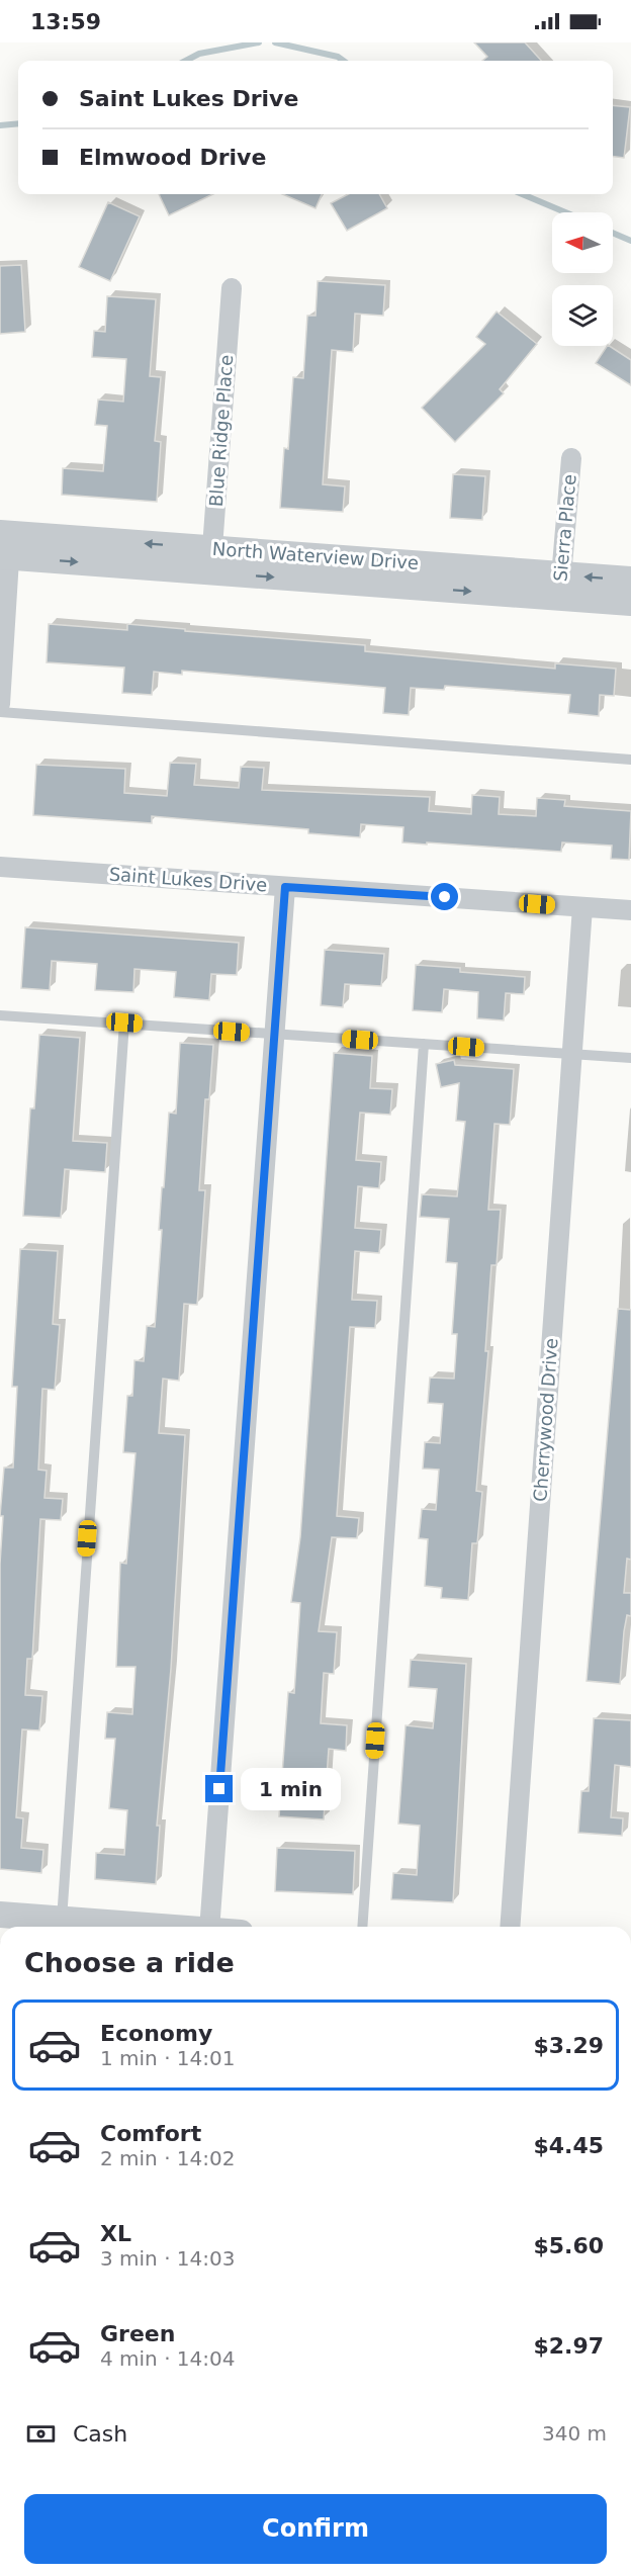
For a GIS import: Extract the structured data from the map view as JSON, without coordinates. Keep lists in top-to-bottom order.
{
  "streets": {
    "street": [
      "Blue Ridge Place",
      "Sierra Place",
      "North Waterview Drive",
      "Saint Lukes Drive",
      "Cherrywood Drive"
    ]
  },
  "crossings": [
    ["Blue Ridge Place", "North Waterview Drive"],
    ["Sierra Place", "North Waterview Drive"],
    ["Saint Lukes Drive", "Cherrywood Drive"]
  ],
  "north": "left",
  "page": {
    "status": "13:59",
    "banner": ["Saint Lukes Drive", "Elmwood Drive"],
    "bubble": "1 min",
    "heading": "Choose a ride",
    "list": [
      {
        "name": "Economy",
        "note": "1 min · 14:01",
        "value": "$3.29"
      },
      {
        "name": "Comfort",
        "note": "2 min · 14:02",
        "value": "$4.45"
      },
      {
        "name": "XL",
        "note": "3 min · 14:03",
        "value": "$5.60"
      },
      {
        "name": "Green",
        "note": "4 min · 14:04",
        "value": "$2.97"
      }
    ],
    "pay": ["Cash", "340 m"],
    "buttons": "Confirm"
  }
}
